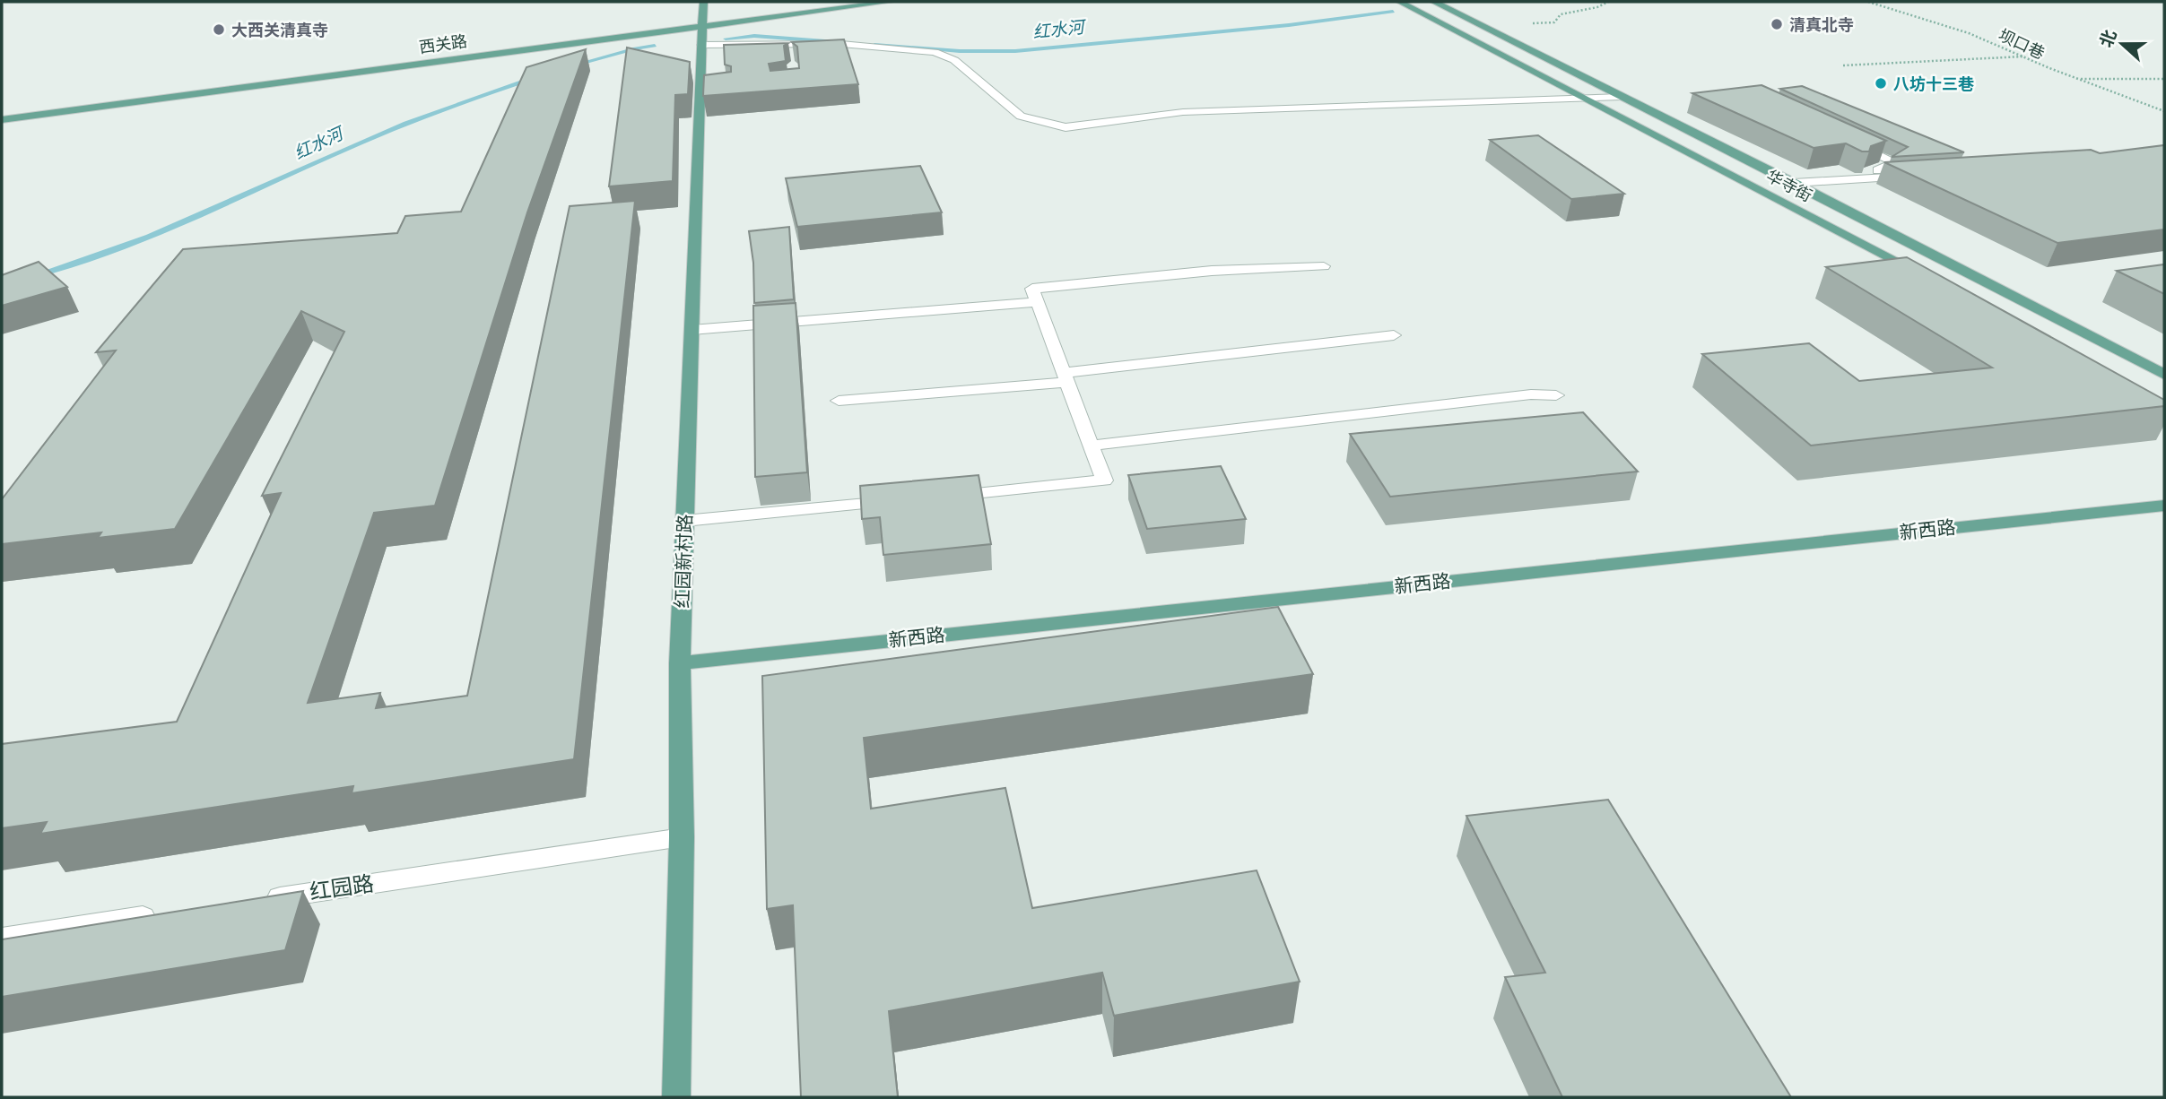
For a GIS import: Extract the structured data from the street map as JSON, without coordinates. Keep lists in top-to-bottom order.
{
  "streets": {
    "main road": [
      "西关路",
      "华寺街",
      "新西路",
      "红园新村路"
    ],
    "street": ["红园路"],
    "path": ["坝口巷"]
  },
  "crossings": [
    ["西关路", "红园新村路"],
    ["新西路", "红园新村路"],
    ["红园新村路", "红园路"]
  ],
  "water": ["红水河"],
  "places": ["清真北寺", "大西关清真寺", "八坊十三巷"],
  "north": "left"
}
